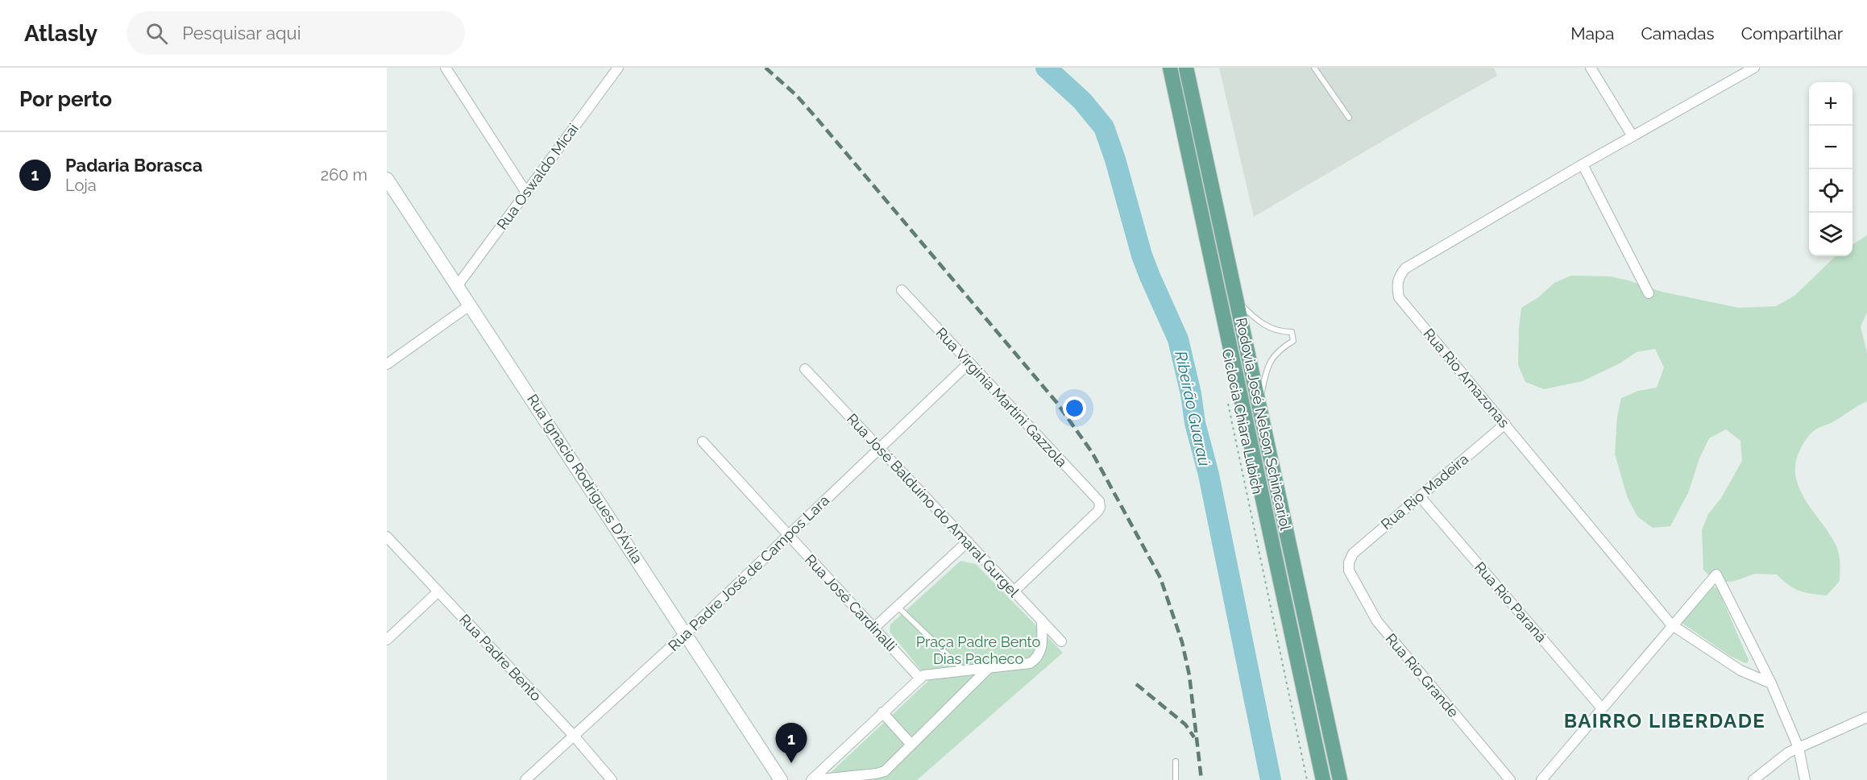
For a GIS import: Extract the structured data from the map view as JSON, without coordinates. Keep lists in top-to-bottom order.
{
  "streets": {
    "main road": ["Rodovia José Nelson Schincariol"],
    "street": [
      "Rua Oswaldo Micai",
      "Rua Rio Amazonas",
      "Rua Virginia Martini Gazzola",
      "Rua Ignacio Rodrigues D'Ávila",
      "Rua Rio Madeira",
      "Rua José Balduíno do Amaral Gurgel",
      "Rua Padre José de Campos Lara",
      "Rua Rio Paraná",
      "Rua José Cardinalli",
      "Rua Padre Bento",
      "Rua Rio Grande"
    ],
    "path": ["Ciclocia Chiara Lubich"]
  },
  "crossings": [
    ["Rua Oswaldo Micai", "Rua Ignacio Rodrigues D'Ávila"],
    ["Rua Rio Amazonas", "Rua Rio Madeira"],
    ["Rua Virginia Martini Gazzola", "Rua José Balduíno do Amaral Gurgel"],
    ["Rua Virginia Martini Gazzola", "Rua Padre José de Campos Lara"],
    ["Rua Ignacio Rodrigues D'Ávila", "Rua Padre José de Campos Lara"],
    ["Rua Rio Madeira", "Rua Rio Paraná"],
    ["Rua Rio Madeira", "Rua Rio Grande"],
    ["Rua José Balduíno do Amaral Gurgel", "Rua Padre José de Campos Lara"],
    ["Rua Padre José de Campos Lara", "Rua José Cardinalli"],
    ["Rua Padre José de Campos Lara", "Rua Padre Bento"]
  ],
  "districts": ["BAIRRO LIBERDADE"],
  "water": ["Ribeirão Guaraú"],
  "parks": ["Praça Padre Bento Dias Pacheco"],
  "page": {
    "header": "Atlasly",
    "search": "Pesquisar aqui",
    "nav": ["Mapa", "Camadas", "Compartilhar"],
    "heading": "Por perto",
    "map_buttons": ["+", "−"],
    "list": [
      {
        "mark": "1",
        "name": "Padaria Borasca",
        "note": "Loja",
        "value": "260 m"
      }
    ],
    "pins": "1"
  }
}
